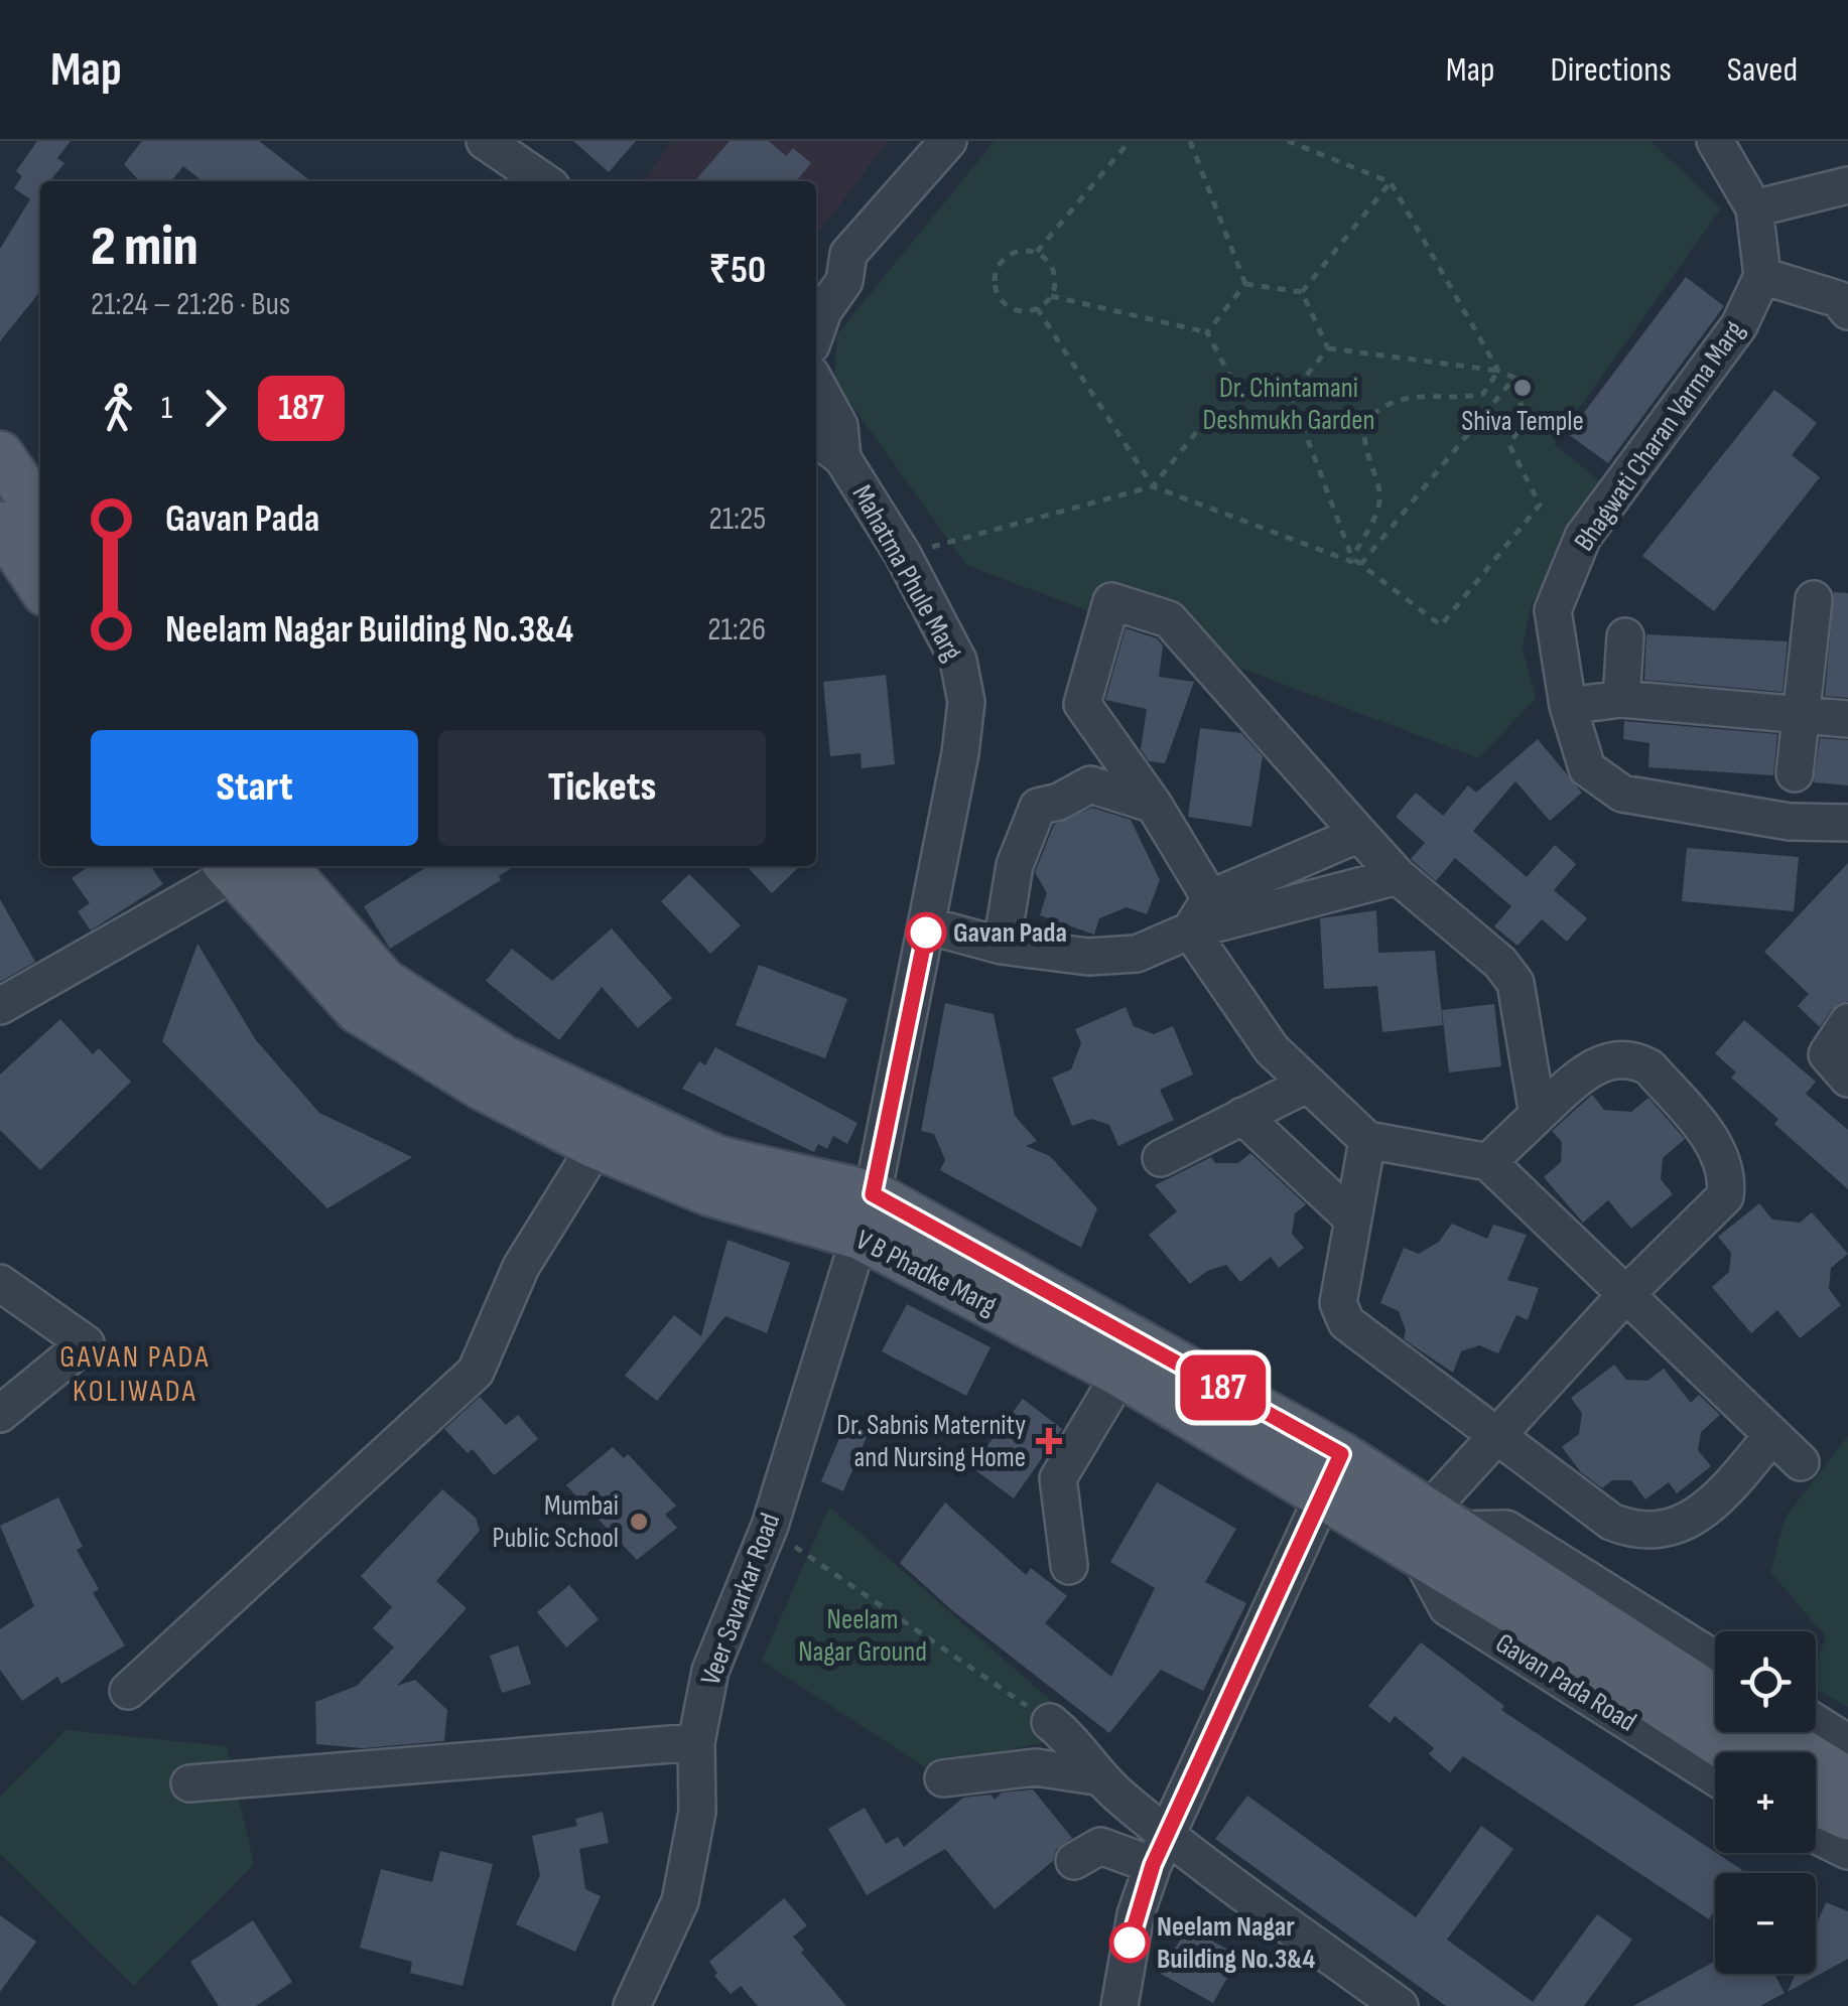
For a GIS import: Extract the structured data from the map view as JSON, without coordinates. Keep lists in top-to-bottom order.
{
  "streets": {
    "main road": ["V B Phadke Marg"],
    "street": [
      "Bhagwati Charan Varma Marg",
      "Mahatma Phule Marg",
      "Veer Savarkar Road",
      "Gavan Pada Road"
    ]
  },
  "crossings": [
    ["Mahatma Phule Marg", "V B Phadke Marg"],
    ["Mahatma Phule Marg", "Veer Savarkar Road"],
    ["V B Phadke Marg", "Veer Savarkar Road"],
    ["V B Phadke Marg", "Gavan Pada Road"]
  ],
  "districts": ["GAVAN PADA KOLIWADA"],
  "parks": ["Dr. Chintamani Deshmukh Garden", "Neelam Nagar Ground"],
  "places": {
    "other": [
      "Shiva Temple",
      "Gavan Pada",
      "Mumbai Public School",
      "Neelam Nagar Building No.3&4"
    ],
    "health": ["Dr. Sabnis Maternity and Nursing Home"]
  },
  "lines": ["bus line 187"],
  "page": {
    "header": "Map",
    "nav": ["Map", "Directions", "Saved"],
    "on_map": "187",
    "heading": ["2 min", "21:24 – 21:26 · Bus", "₹50"],
    "legs": ["1", "187"],
    "list": [
      {
        "name": "Gavan Pada",
        "value": "21:25"
      },
      {
        "name": "Neelam Nagar Building No.3&4",
        "value": "21:26"
      }
    ],
    "buttons": ["Start", "Tickets"],
    "map_buttons": ["+", "−"]
  }
}
